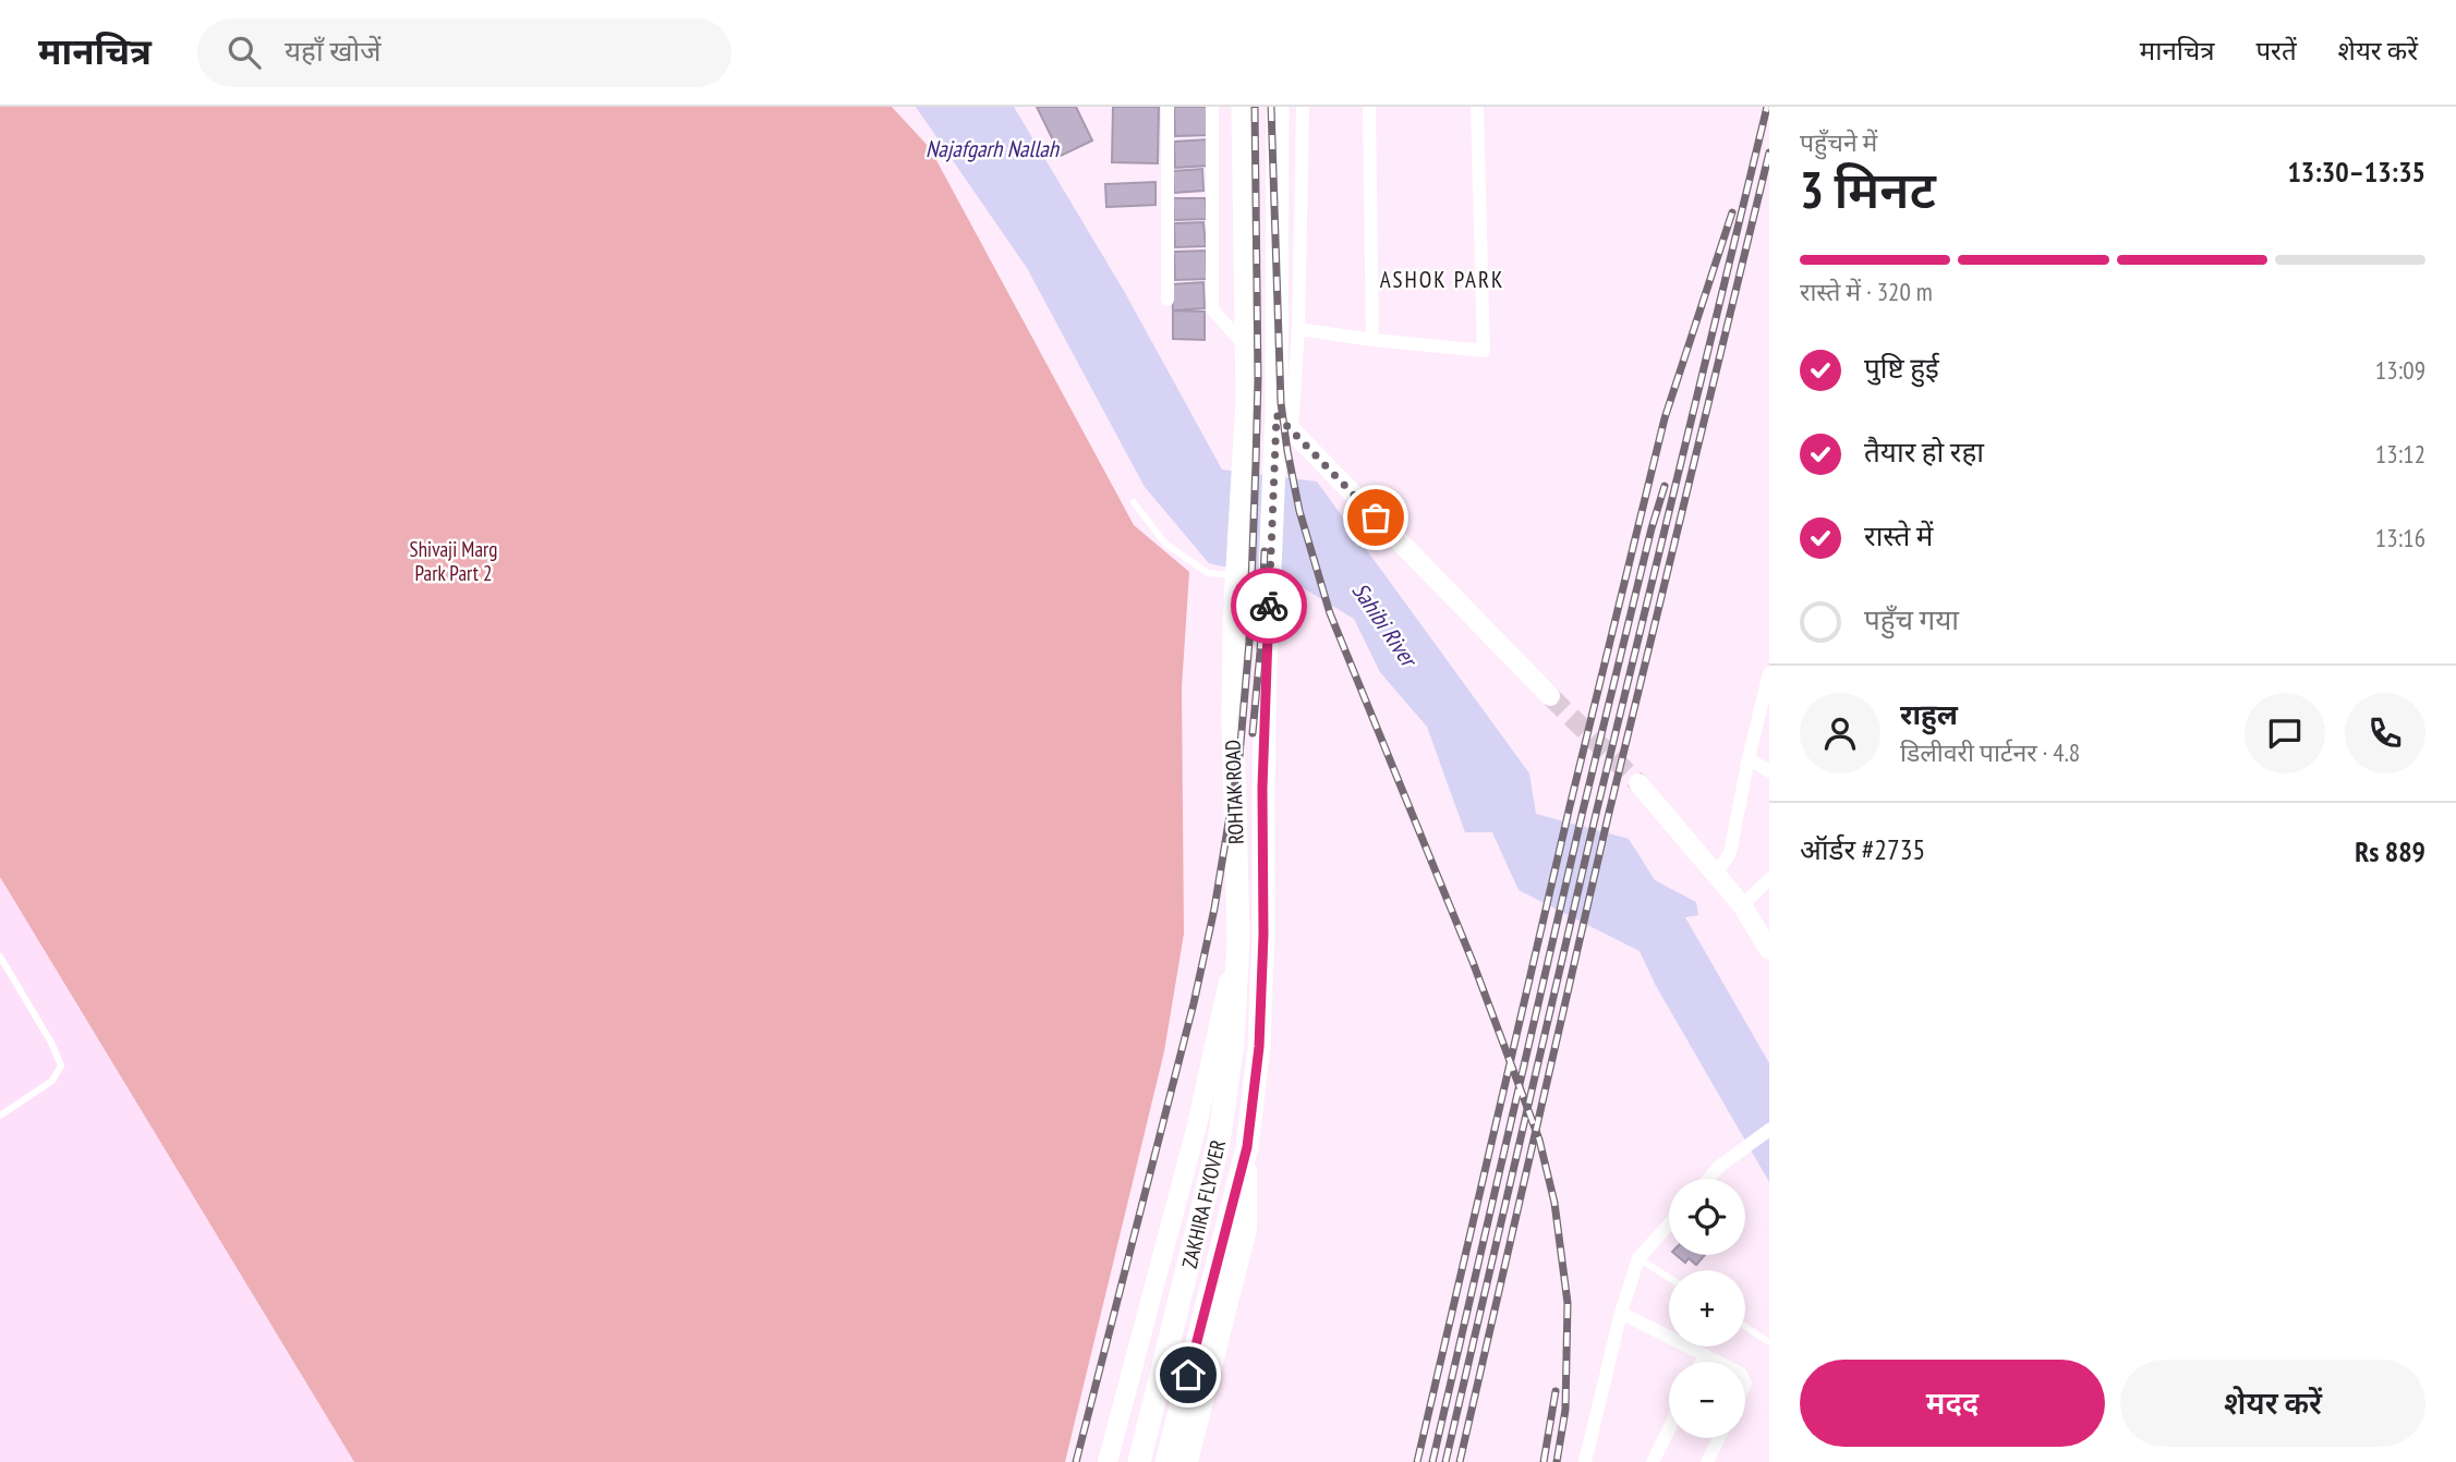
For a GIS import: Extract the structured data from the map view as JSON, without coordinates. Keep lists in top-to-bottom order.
{
  "streets": {
    "main road": ["ROHTAK ROAD", "ZAKHIRA FLYOVER"]
  },
  "crossings": [
    ["ROHTAK ROAD", "ZAKHIRA FLYOVER"]
  ],
  "districts": ["ASHOK PARK"],
  "water": ["Najafgarh Nallah", "Sahibi River"],
  "parks": ["Shivaji Marg Park Part 2"],
  "page": {
    "header": "मानचित्र",
    "search": "यहाँ खोजें",
    "nav": ["मानचित्र", "परतें", "शेयर करें"],
    "heading": ["3 मिनट", "पहुँचने में", "13:30–13:35"],
    "panel": [
      "राहुल",
      "डिलीवरी पार्टनर · 4.8",
      "ऑर्डर #2735",
      "Rs 889"
    ],
    "bar": "रास्ते में · 320 m",
    "list": [
      ["पुष्टि हुई", "13:09"],
      ["तैयार हो रहा", "13:12"],
      ["रास्ते में", "13:16"],
      "पहुँच गया"
    ],
    "map_buttons": ["+", "−"],
    "buttons": ["मदद", "शेयर करें"]
  }
}
